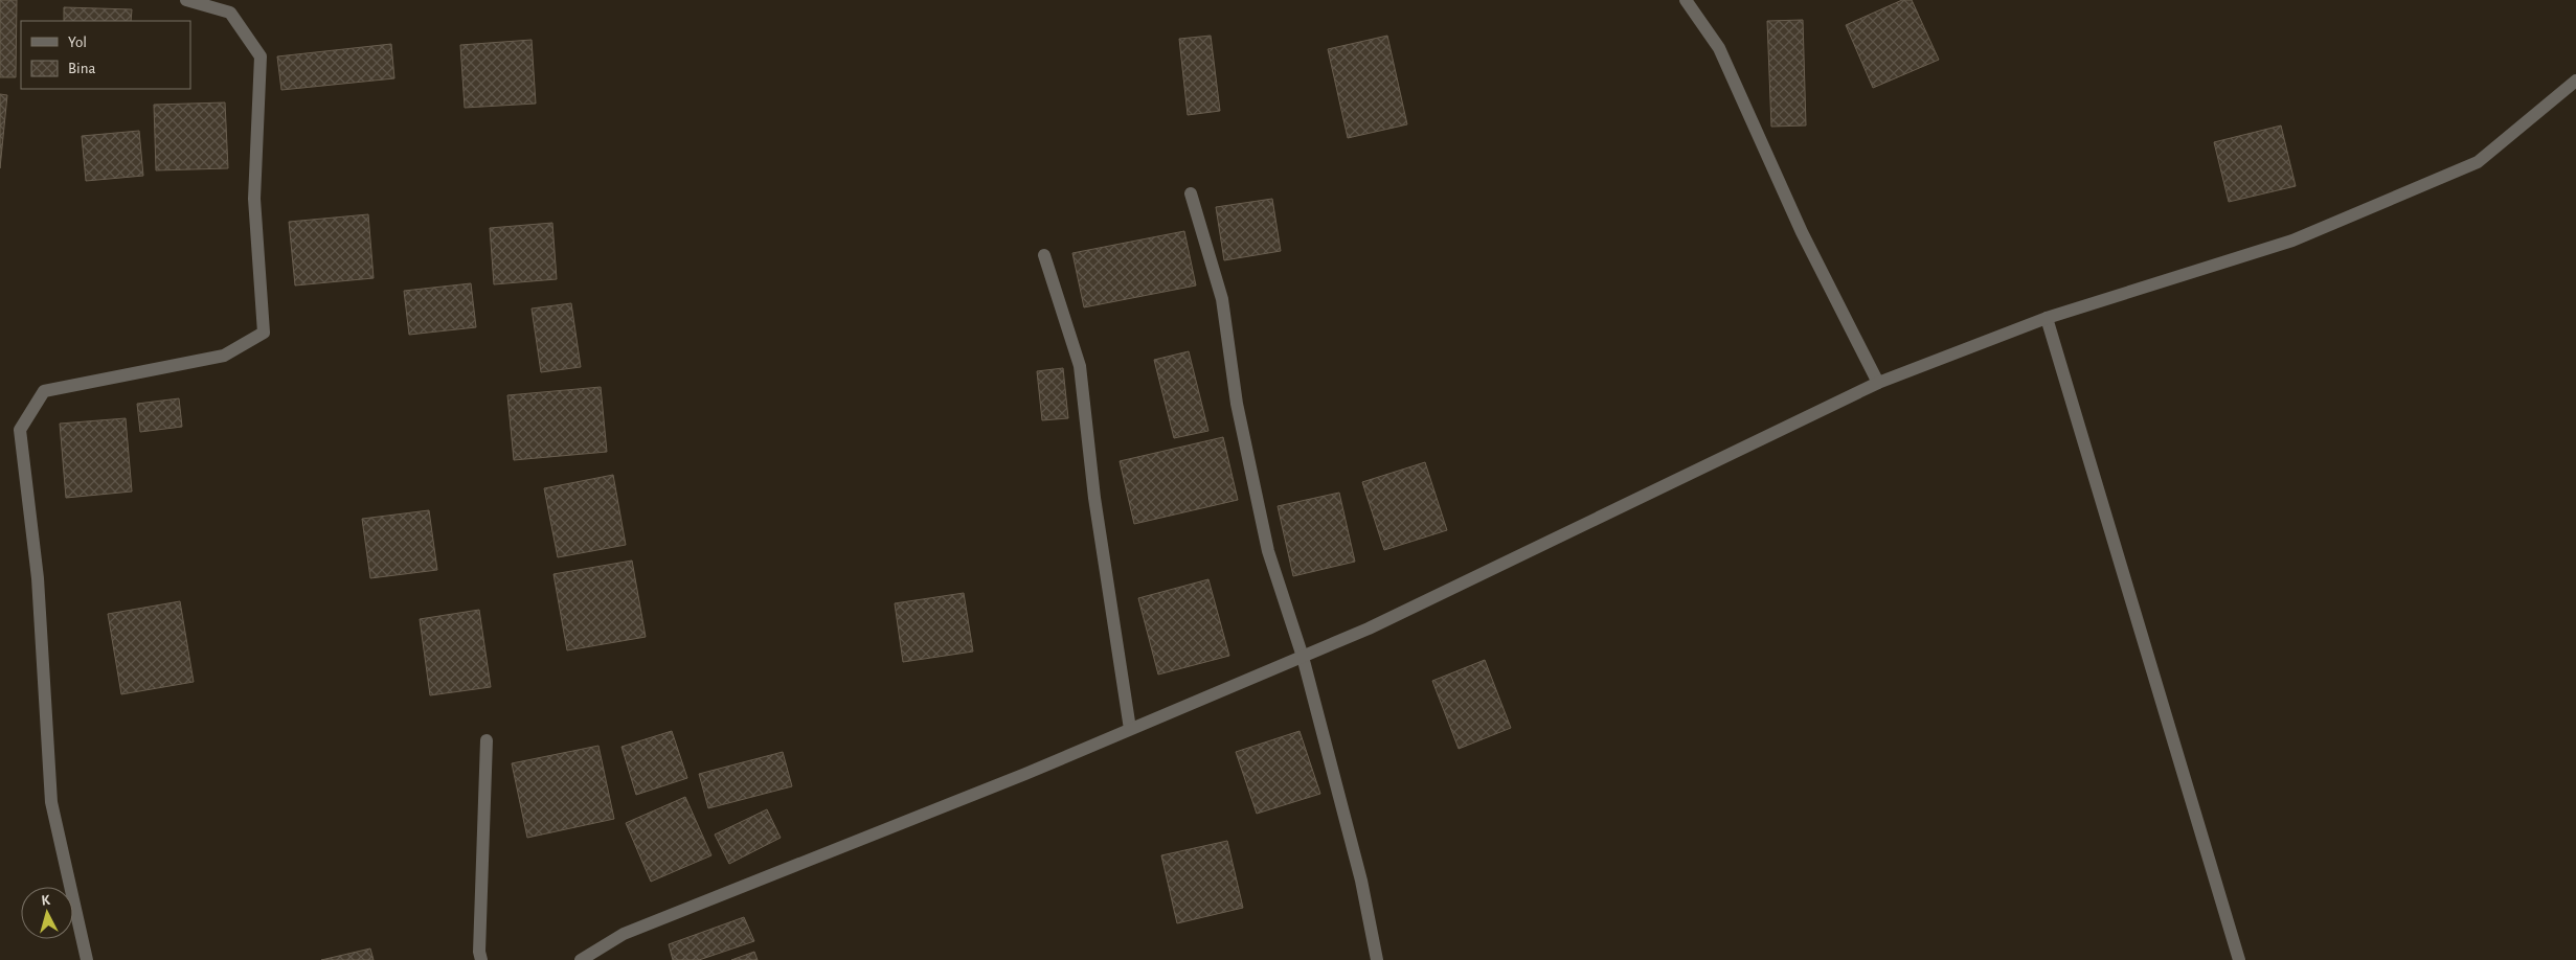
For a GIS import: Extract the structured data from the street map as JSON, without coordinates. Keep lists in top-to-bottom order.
{
  "legend": ["Yol", "Bina"],
  "north": "top"
}
